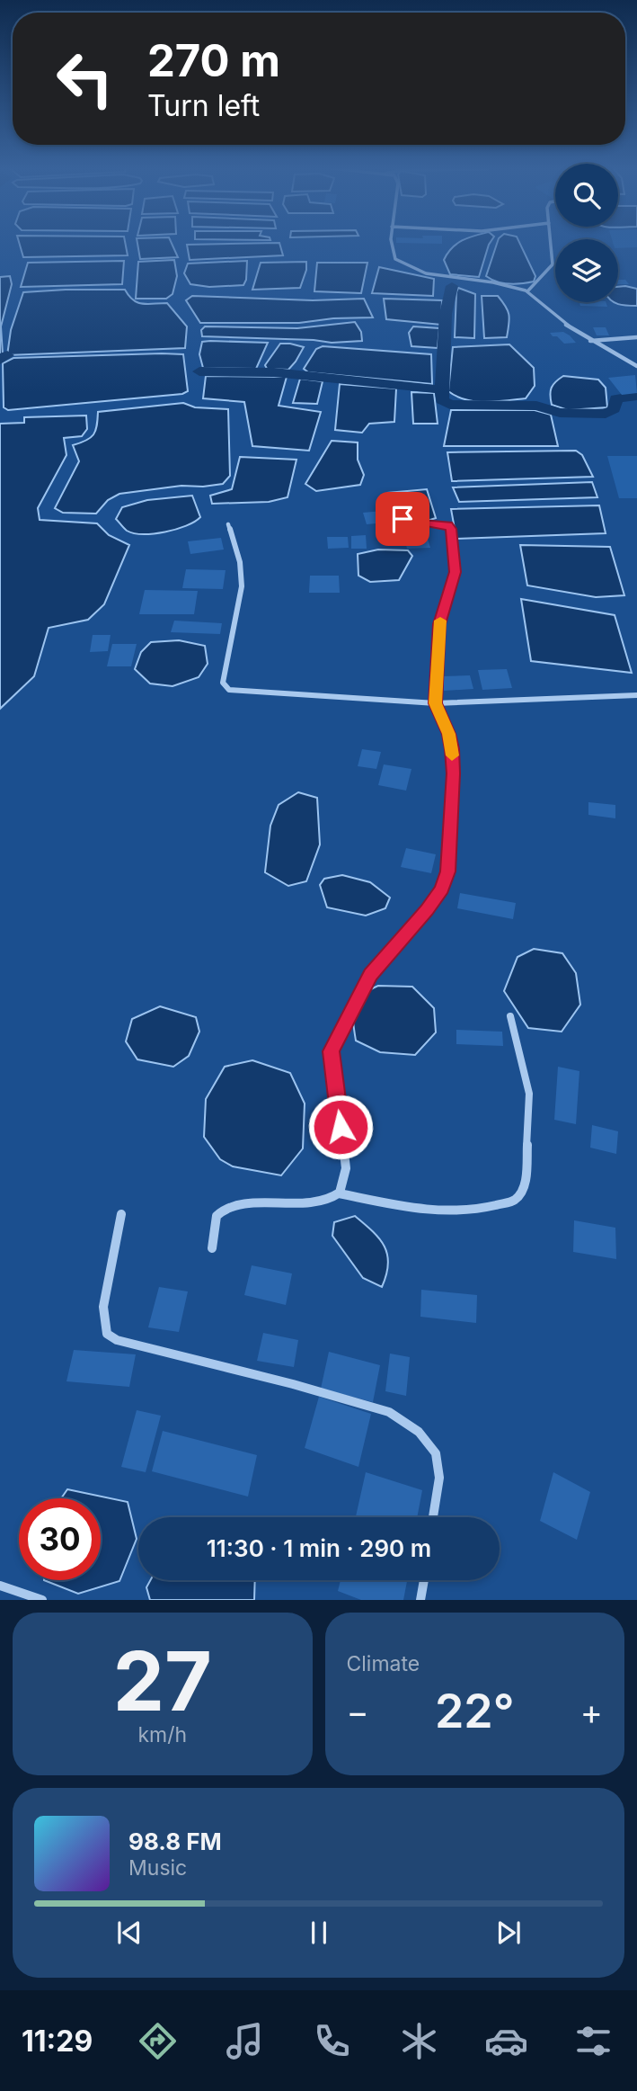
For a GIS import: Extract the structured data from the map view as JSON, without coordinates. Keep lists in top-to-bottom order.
{
  "page": {
    "turn": ["270 m", "Turn left"],
    "limit": "30",
    "trip": "11:30 · 1 min · 290 m",
    "tile": [
      ["27", "km/h"],
      "Climate"
    ],
    "heat": ["−", "22°", "+"],
    "song": ["98.8 FM", "Music"],
    "tabs": "11:29"
  }
}
